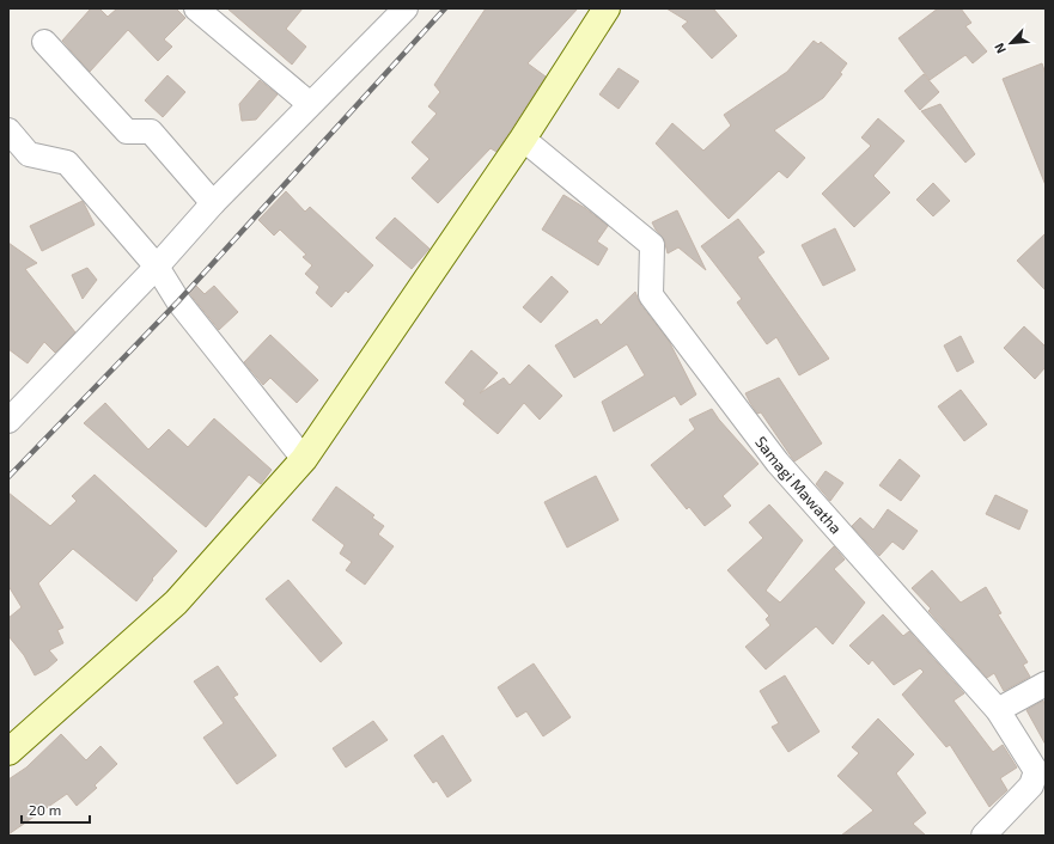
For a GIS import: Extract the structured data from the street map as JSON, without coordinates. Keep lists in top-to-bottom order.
{
  "streets": {
    "street": ["Samagi Mawatha"]
  },
  "scale_bar": "20 m",
  "north": "bottom left"
}
